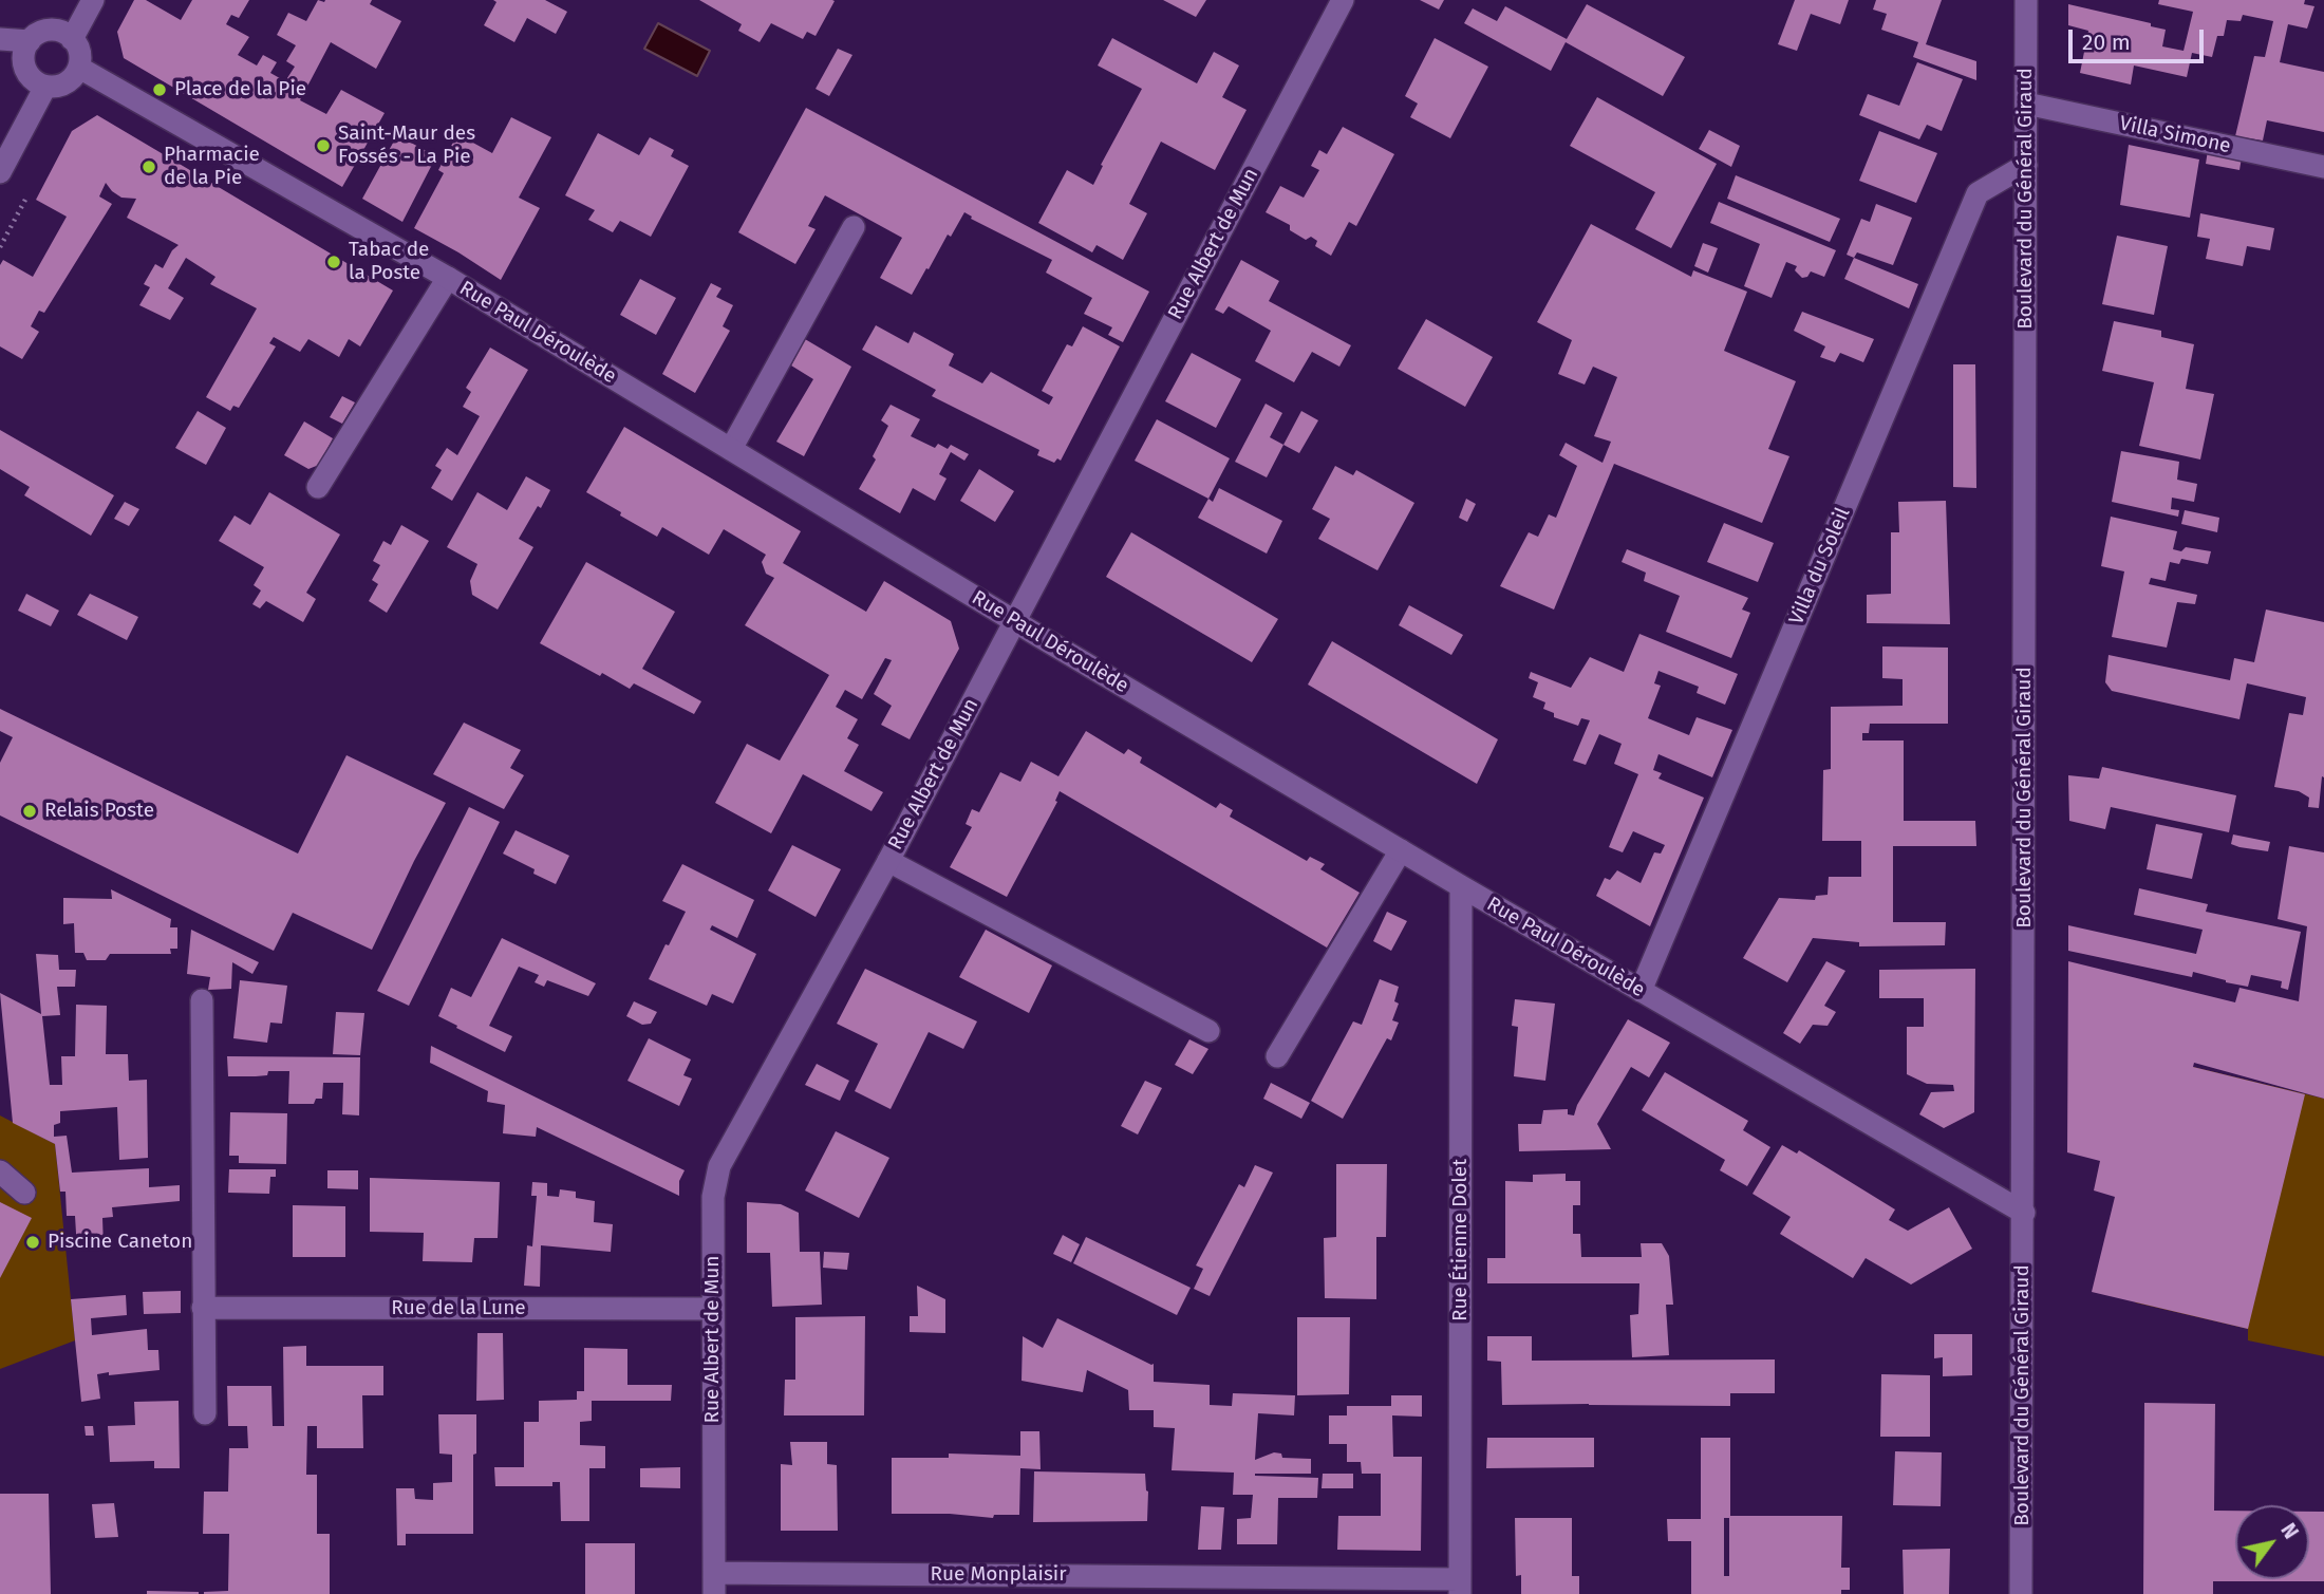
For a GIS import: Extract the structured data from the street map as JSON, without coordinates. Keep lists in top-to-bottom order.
{
  "streets": {
    "street": [
      "Villa Simone",
      "Boulevard du Général Giraud",
      "Rue Albert de Mun",
      "Rue Paul Déroulède",
      "Villa du Soleil",
      "Rue Étienne Dolet",
      "Rue de la Lune",
      "Rue Monplaisir"
    ]
  },
  "crossings": [
    ["Villa Simone", "Boulevard du Général Giraud"],
    ["Boulevard du Général Giraud", "Rue Paul Déroulède"],
    ["Boulevard du Général Giraud", "Villa du Soleil"],
    ["Rue Albert de Mun", "Rue Paul Déroulède"],
    ["Rue Albert de Mun", "Rue de la Lune"],
    ["Rue Albert de Mun", "Rue Monplaisir"],
    ["Rue Paul Déroulède", "Villa du Soleil"],
    ["Rue Paul Déroulède", "Rue Étienne Dolet"],
    ["Rue Étienne Dolet", "Rue Monplaisir"]
  ],
  "places": [
    "Place de la Pie",
    "Saint-Maur des Fossés - La Pie",
    "Pharmacie de la Pie",
    "Tabac de la Poste",
    "Relais Poste",
    "Piscine Caneton"
  ],
  "scale_bar": "20 m",
  "north": "top right"
}
